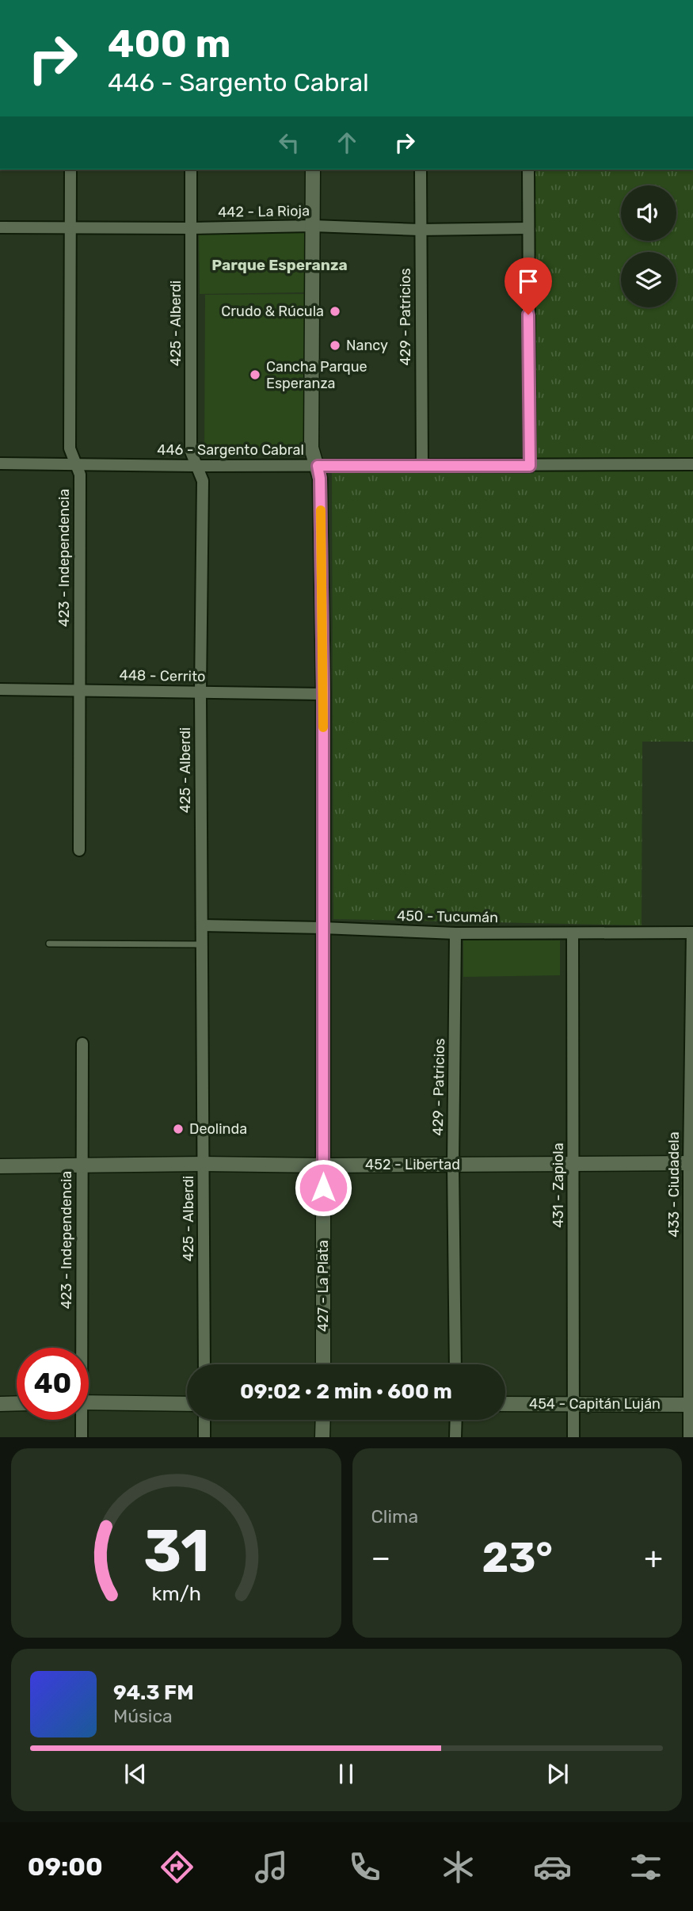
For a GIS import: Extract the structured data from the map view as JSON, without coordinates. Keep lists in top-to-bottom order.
{
  "streets": {
    "street": [
      "442 - La Rioja",
      "429 - Patricios",
      "425 - Alberdi",
      "446 - Sargento Cabral",
      "423 - Independencia",
      "448 - Cerrito",
      "450 - Tucumán",
      "452 - Libertad",
      "433 - Ciudadela",
      "431 - Zapiola",
      "427 - La Plata",
      "454 - Capitán Luján"
    ]
  },
  "crossings": [
    ["442 - La Rioja", "429 - Patricios"],
    ["442 - La Rioja", "425 - Alberdi"],
    ["442 - La Rioja", "423 - Independencia"],
    ["442 - La Rioja", "427 - La Plata"],
    ["429 - Patricios", "446 - Sargento Cabral"],
    ["429 - Patricios", "450 - Tucumán"],
    ["429 - Patricios", "452 - Libertad"],
    ["425 - Alberdi", "446 - Sargento Cabral"],
    ["425 - Alberdi", "448 - Cerrito"],
    ["425 - Alberdi", "450 - Tucumán"],
    ["425 - Alberdi", "452 - Libertad"],
    ["446 - Sargento Cabral", "423 - Independencia"],
    ["446 - Sargento Cabral", "427 - La Plata"],
    ["423 - Independencia", "448 - Cerrito"],
    ["423 - Independencia", "452 - Libertad"],
    ["448 - Cerrito", "427 - La Plata"],
    ["450 - Tucumán", "433 - Ciudadela"],
    ["450 - Tucumán", "431 - Zapiola"],
    ["450 - Tucumán", "427 - La Plata"],
    ["452 - Libertad", "433 - Ciudadela"],
    ["452 - Libertad", "431 - Zapiola"],
    ["452 - Libertad", "427 - La Plata"],
    ["433 - Ciudadela", "454 - Capitán Luján"],
    ["431 - Zapiola", "454 - Capitán Luján"]
  ],
  "districts": ["Parque Esperanza"],
  "places": [
    "Crudo & Rúcula",
    "Nancy",
    "Cancha Parque Esperanza",
    "Deolinda"
  ],
  "page": {
    "turn": ["400 m", "446 - Sargento Cabral"],
    "limit": "40",
    "trip": "09:02 · 2 min · 600 m",
    "tile": "Clima",
    "heat": ["−", "23°", "+"],
    "song": ["94.3 FM", "Música"],
    "tabs": "09:00",
    "gauge": ["31", "km/h"]
  }
}
